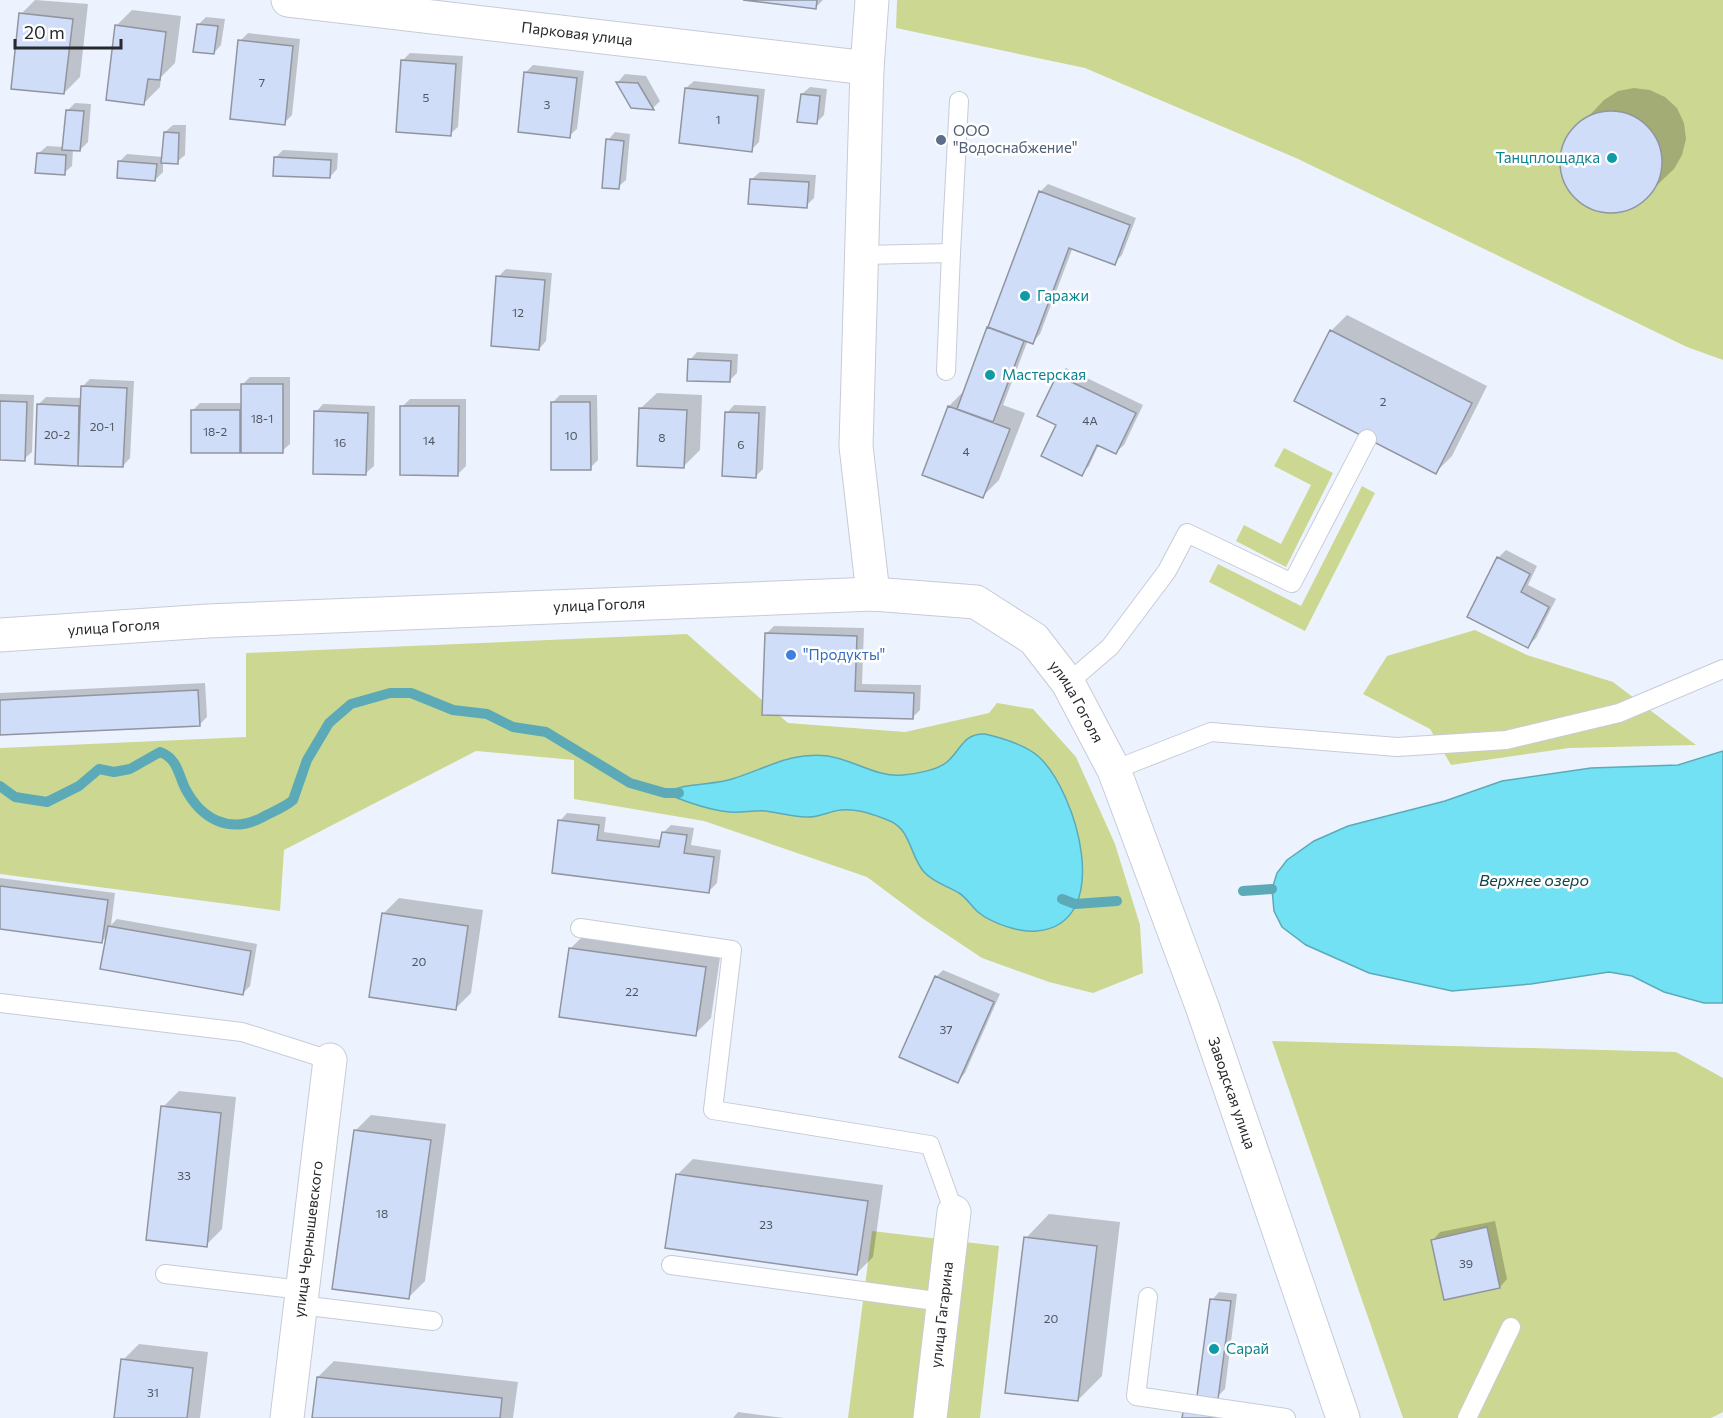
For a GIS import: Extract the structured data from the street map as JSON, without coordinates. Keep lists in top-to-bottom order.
{
  "streets": {
    "main road": [
      "Парковая улица",
      "улица Гоголя",
      "Заводская улица",
      "улица Чернышевского",
      "улица Гагарина"
    ]
  },
  "crossings": [
    ["улица Гоголя", "Заводская улица"]
  ],
  "water": ["Верхнее озеро"],
  "places": [
    "ООО \"Водоснабжение\"",
    "Танцплощадка",
    "Гаражи",
    "Мастерская",
    "\"Продукты\"",
    "Сарай"
  ],
  "house_numbers": [
    "7",
    "5",
    "3",
    "1",
    "12",
    "2",
    "18-1",
    "4А",
    "20-1",
    "18-2",
    "20-2",
    "10",
    "8",
    "14",
    "16",
    "6",
    "4",
    "20",
    "22",
    "37",
    "33",
    "18",
    "23",
    "39",
    "20",
    "31"
  ],
  "scale_bar": "20 m"
}
